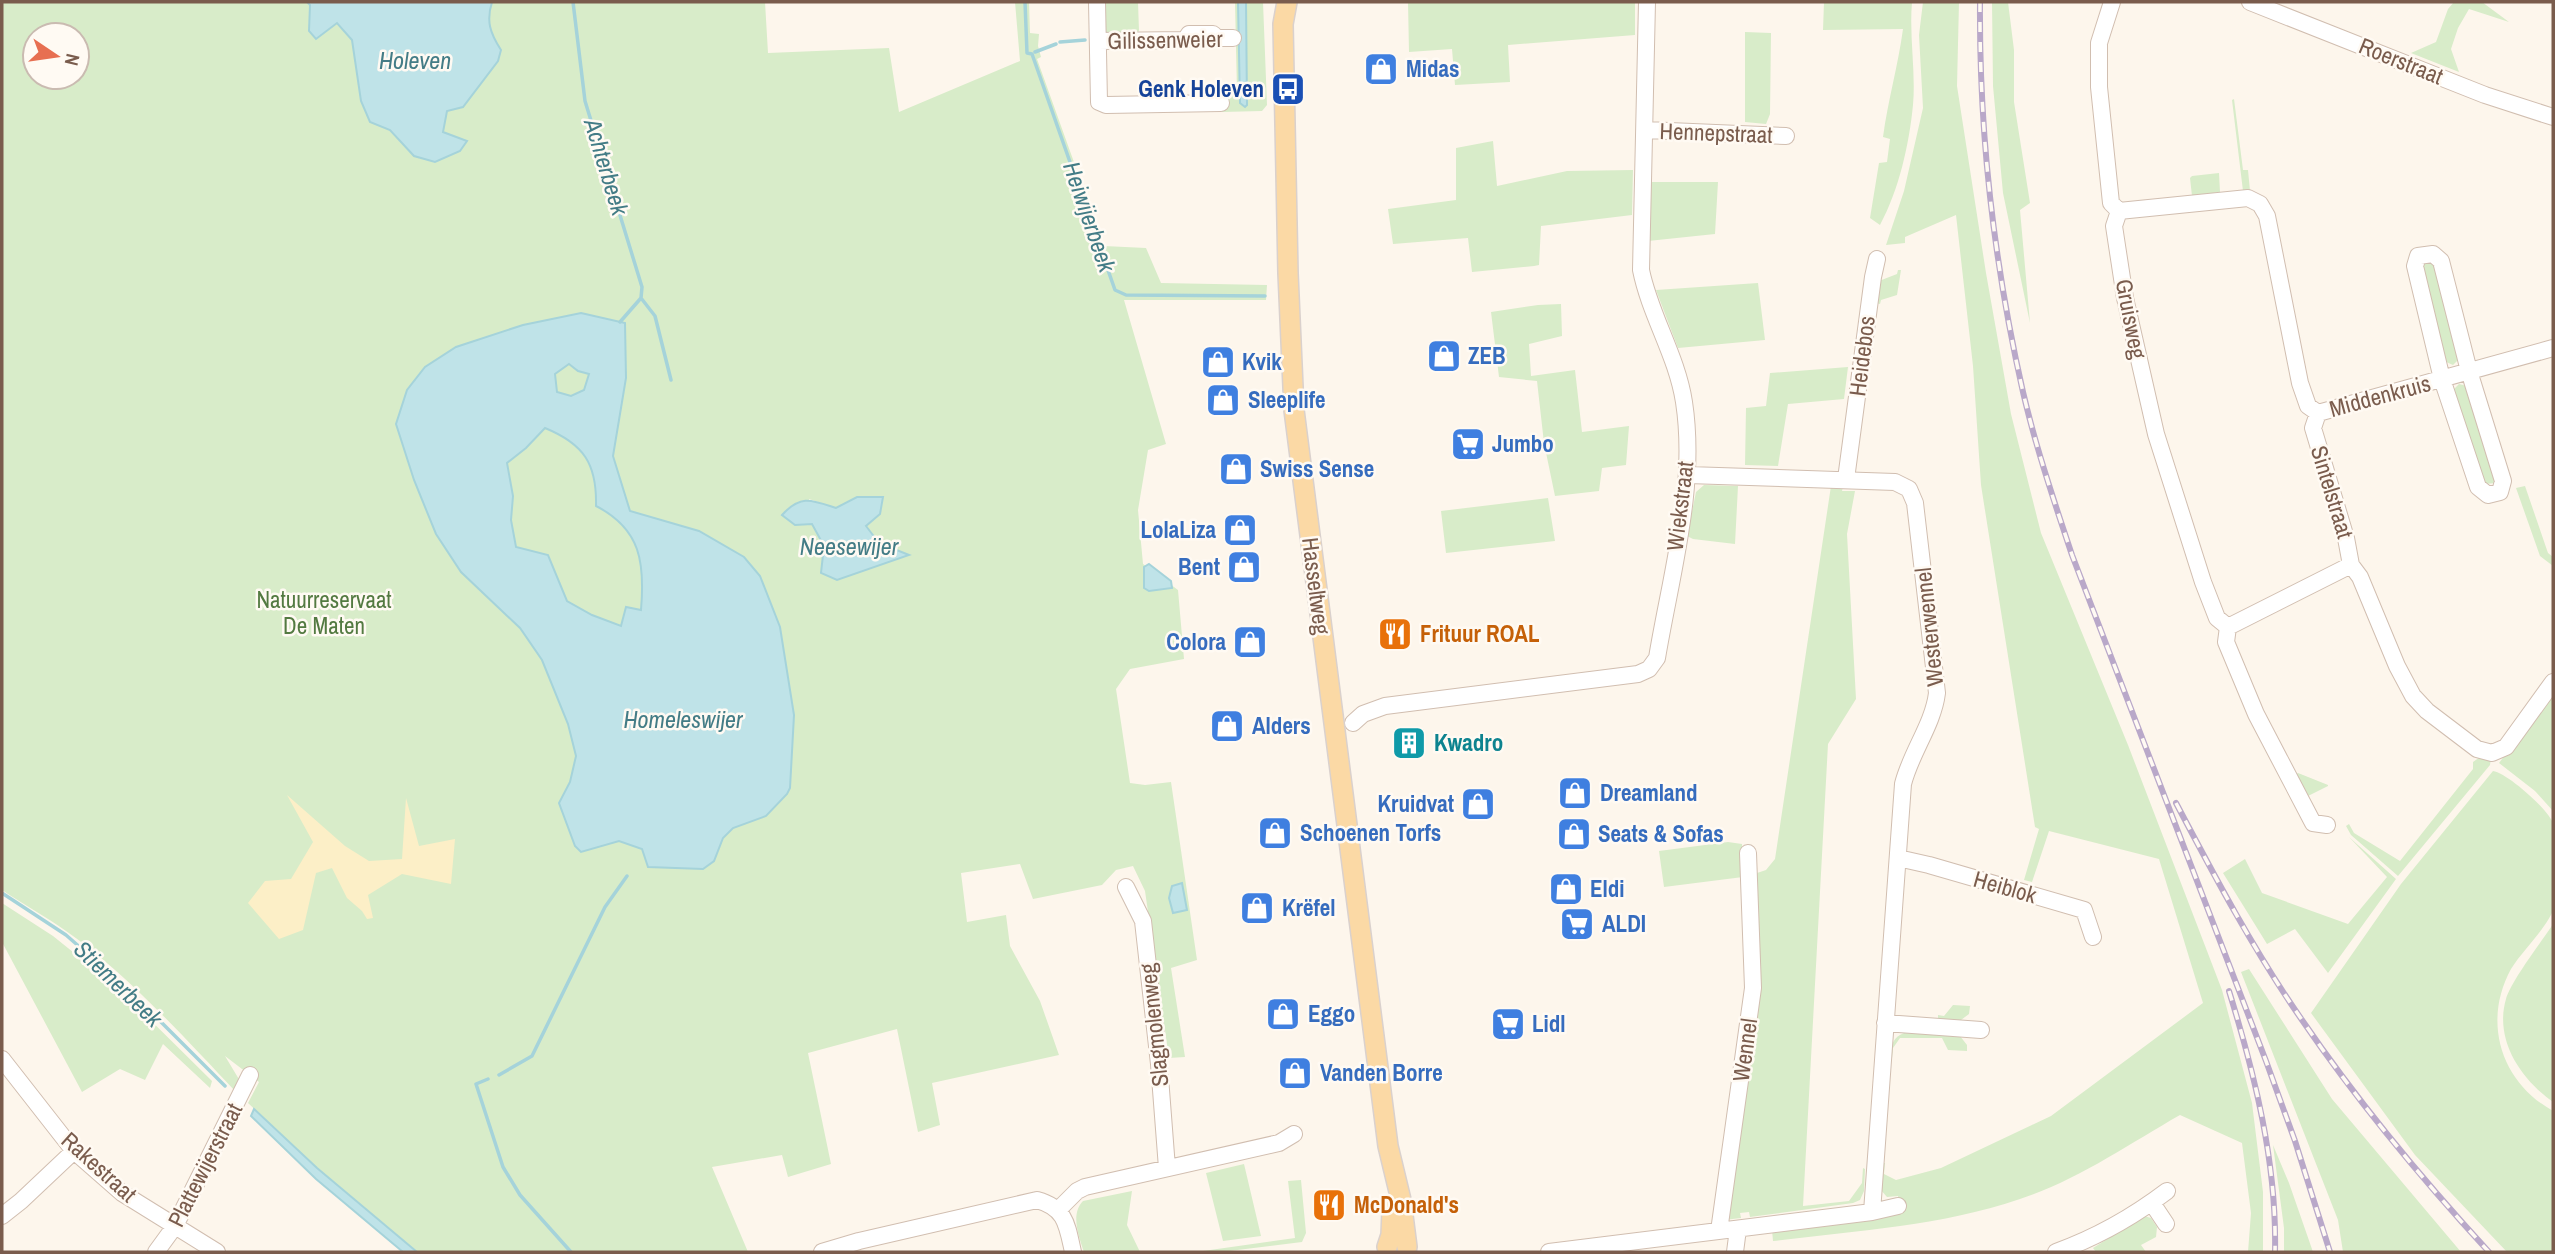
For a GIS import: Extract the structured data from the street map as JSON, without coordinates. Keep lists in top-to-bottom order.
{
  "streets": {
    "main road": ["Hasseltweg"],
    "street": [
      "Gilissenweier",
      "Roerstraat",
      "Hennepstraat",
      "Gruisweg",
      "Heidebos",
      "Middenkruis",
      "Sintelstraat",
      "Wiekstraat",
      "Westerwennel",
      "Heiblok",
      "Slagmolenweg",
      "Wennel",
      "Plattewijerstraat",
      "Rakestraat"
    ]
  },
  "crossings": [
    ["Hennepstraat", "Wiekstraat"],
    ["Gruisweg", "Sintelstraat"],
    ["Heidebos", "Westerwennel"],
    ["Middenkruis", "Sintelstraat"],
    ["Wiekstraat", "Westerwennel"],
    ["Westerwennel", "Heiblok"],
    ["Plattewijerstraat", "Rakestraat"]
  ],
  "water": [
    "Holeven",
    "Achterbeek",
    "Heiwijerbeek",
    "Neesewijer",
    "Homeleswijer",
    "Stiemerbeek"
  ],
  "parks": ["Natuurreservaat De Maten"],
  "places": {
    "shop": [
      "Midas",
      "ZEB",
      "Kvik",
      "Sleeplife",
      "Swiss Sense",
      "LolaLiza",
      "Bent",
      "Colora",
      "Alders",
      "Dreamland",
      "Kruidvat",
      "Schoenen Torfs",
      "Seats & Sofas",
      "Eldi",
      "Krëfel",
      "Eggo",
      "Vanden Borre"
    ],
    "bus stop": ["Genk Holeven"],
    "supermarket": ["Jumbo", "ALDI", "Lidl"],
    "restaurant": ["Frituur ROAL", "McDonald's"],
    "building": ["Kwadro"]
  },
  "north": "right"
}
